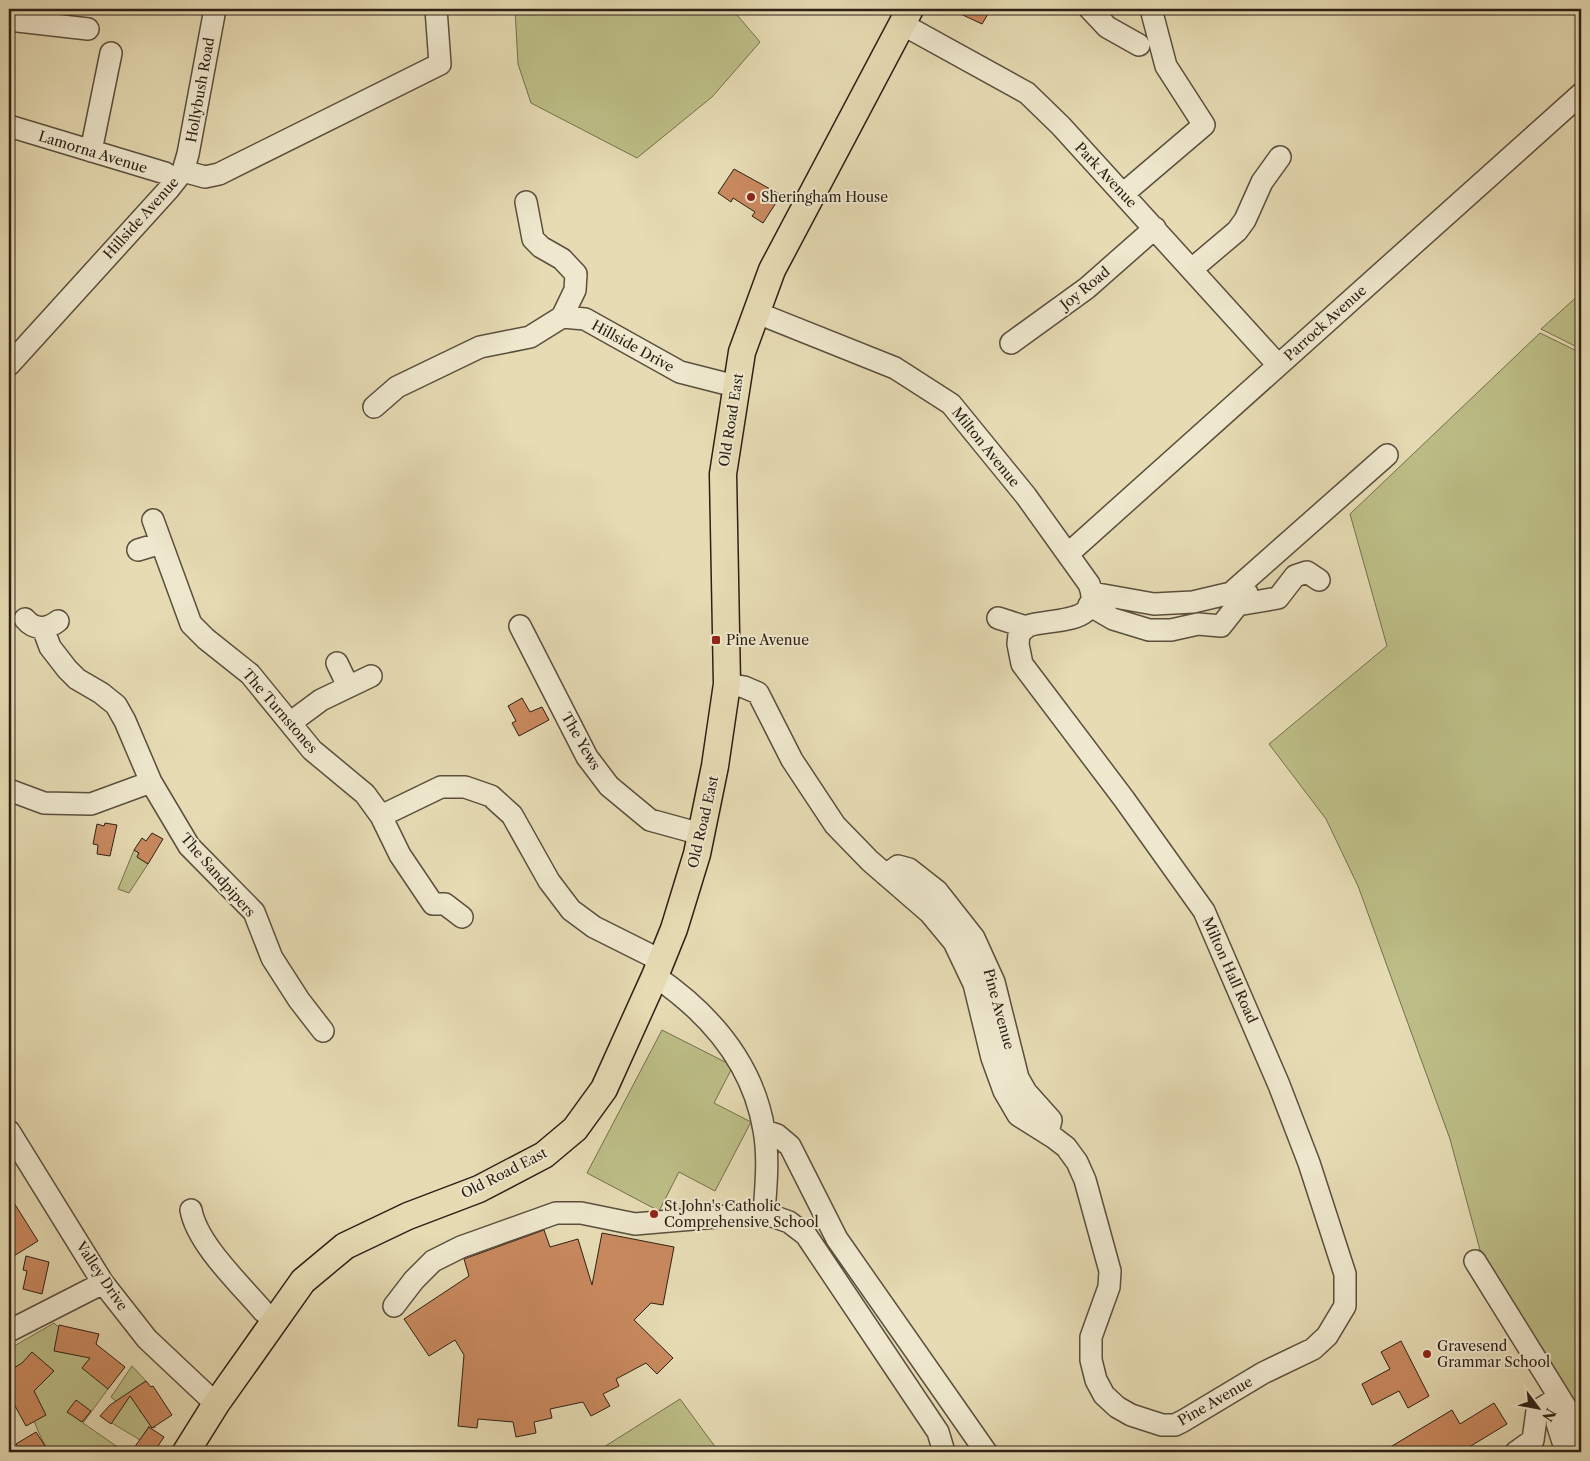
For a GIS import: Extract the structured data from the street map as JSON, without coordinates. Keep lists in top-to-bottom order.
{
  "streets": {
    "main road": ["Old Road East"],
    "street": [
      "Hollybush Road",
      "Lamorna Avenue",
      "Park Avenue",
      "Hillside Avenue",
      "Joy Road",
      "Parrock Avenue",
      "Hillside Drive",
      "Milton Avenue",
      "The Turnstones",
      "The Yews",
      "The Sandpipers",
      "Milton Hall Road",
      "Pine Avenue",
      "Valley Drive"
    ]
  },
  "crossings": [
    ["Hollybush Road", "Lamorna Avenue"],
    ["Hollybush Road", "Hillside Avenue"],
    ["Lamorna Avenue", "Hillside Avenue"],
    ["Park Avenue", "Joy Road"],
    ["Park Avenue", "Parrock Avenue"],
    ["Park Avenue", "Old Road East"],
    ["Parrock Avenue", "Milton Avenue"],
    ["Hillside Drive", "Old Road East"],
    ["Old Road East", "Milton Avenue"],
    ["Old Road East", "The Yews"],
    ["Old Road East", "Pine Avenue"],
    ["Old Road East", "Valley Drive"],
    ["Milton Hall Road", "Pine Avenue"]
  ],
  "places": {
    "other": ["Sheringham House", "St John's Catholic Comprehensive School", "Gravesend Grammar School"],
    "transit": ["Pine Avenue"]
  },
  "north": "bottom right"
}
